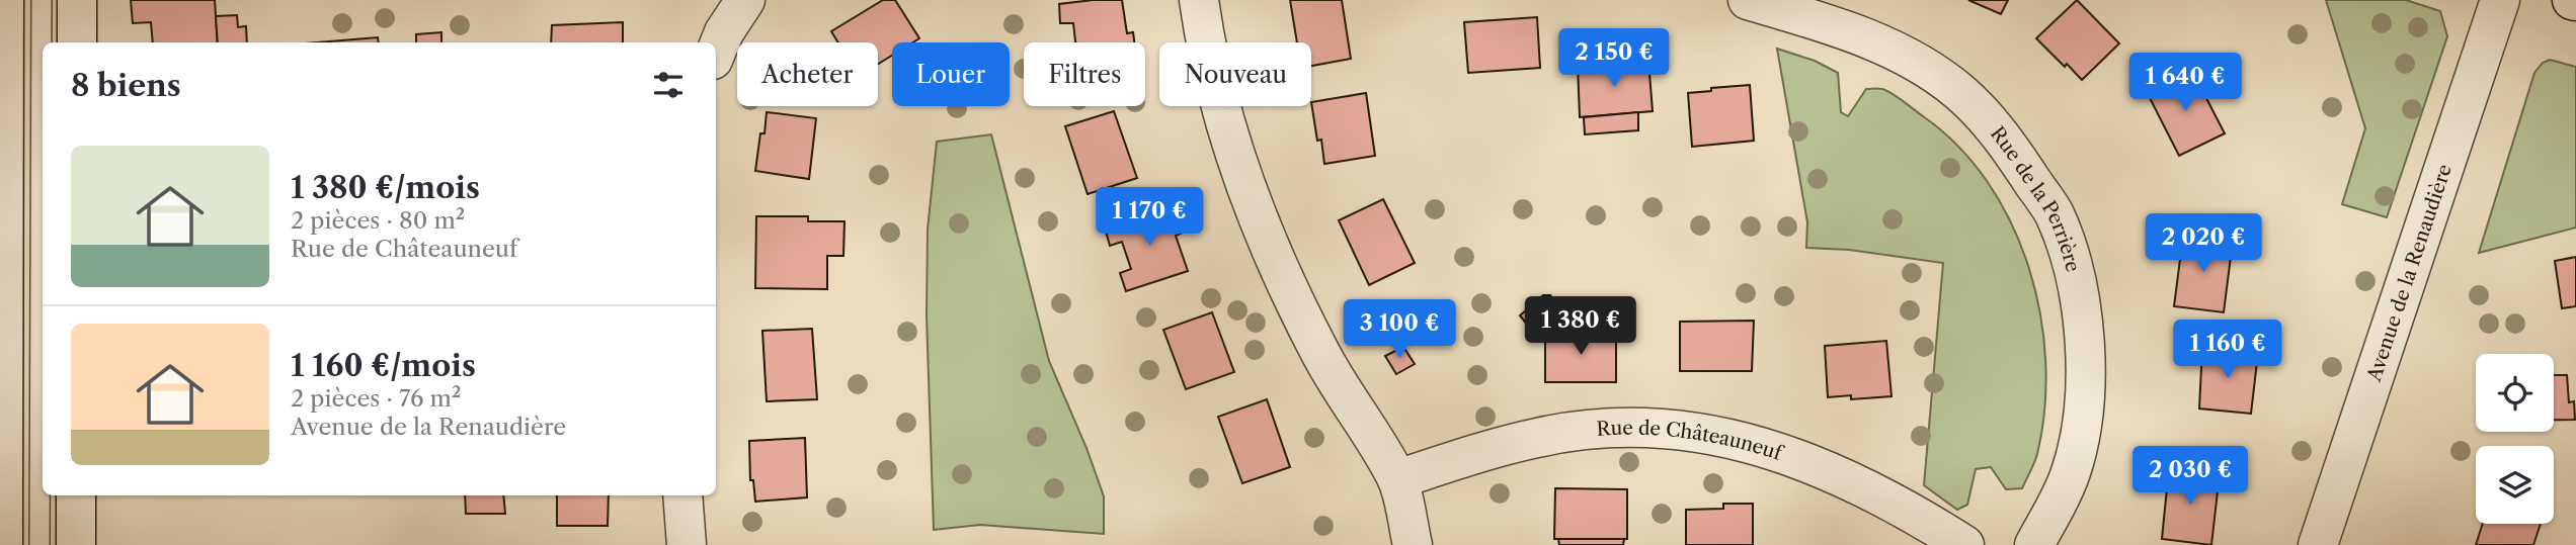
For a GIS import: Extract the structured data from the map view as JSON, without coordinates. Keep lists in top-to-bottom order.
{
  "streets": {
    "street": ["Rue de la Perrière", "Avenue de la Renaudière", "Rue de Châteauneuf"]
  },
  "page": {
    "price": [
      "2 150 €",
      "1 640 €",
      "1 170 €",
      "2 020 €",
      "1 380 €",
      "3 100 €",
      "1 160 €",
      "2 030 €"
    ],
    "chip": [
      "Acheter",
      "Louer",
      "Filtres",
      "Nouveau"
    ],
    "heading": "8 biens",
    "list": [
      {
        "name": "1 380 €/mois",
        "note": "2 pièces · 80 m² · Rue de Châteauneuf"
      },
      {
        "name": "1 160 €/mois",
        "note": "2 pièces · 76 m² · Avenue de la Renaudière"
      }
    ]
  }
}
